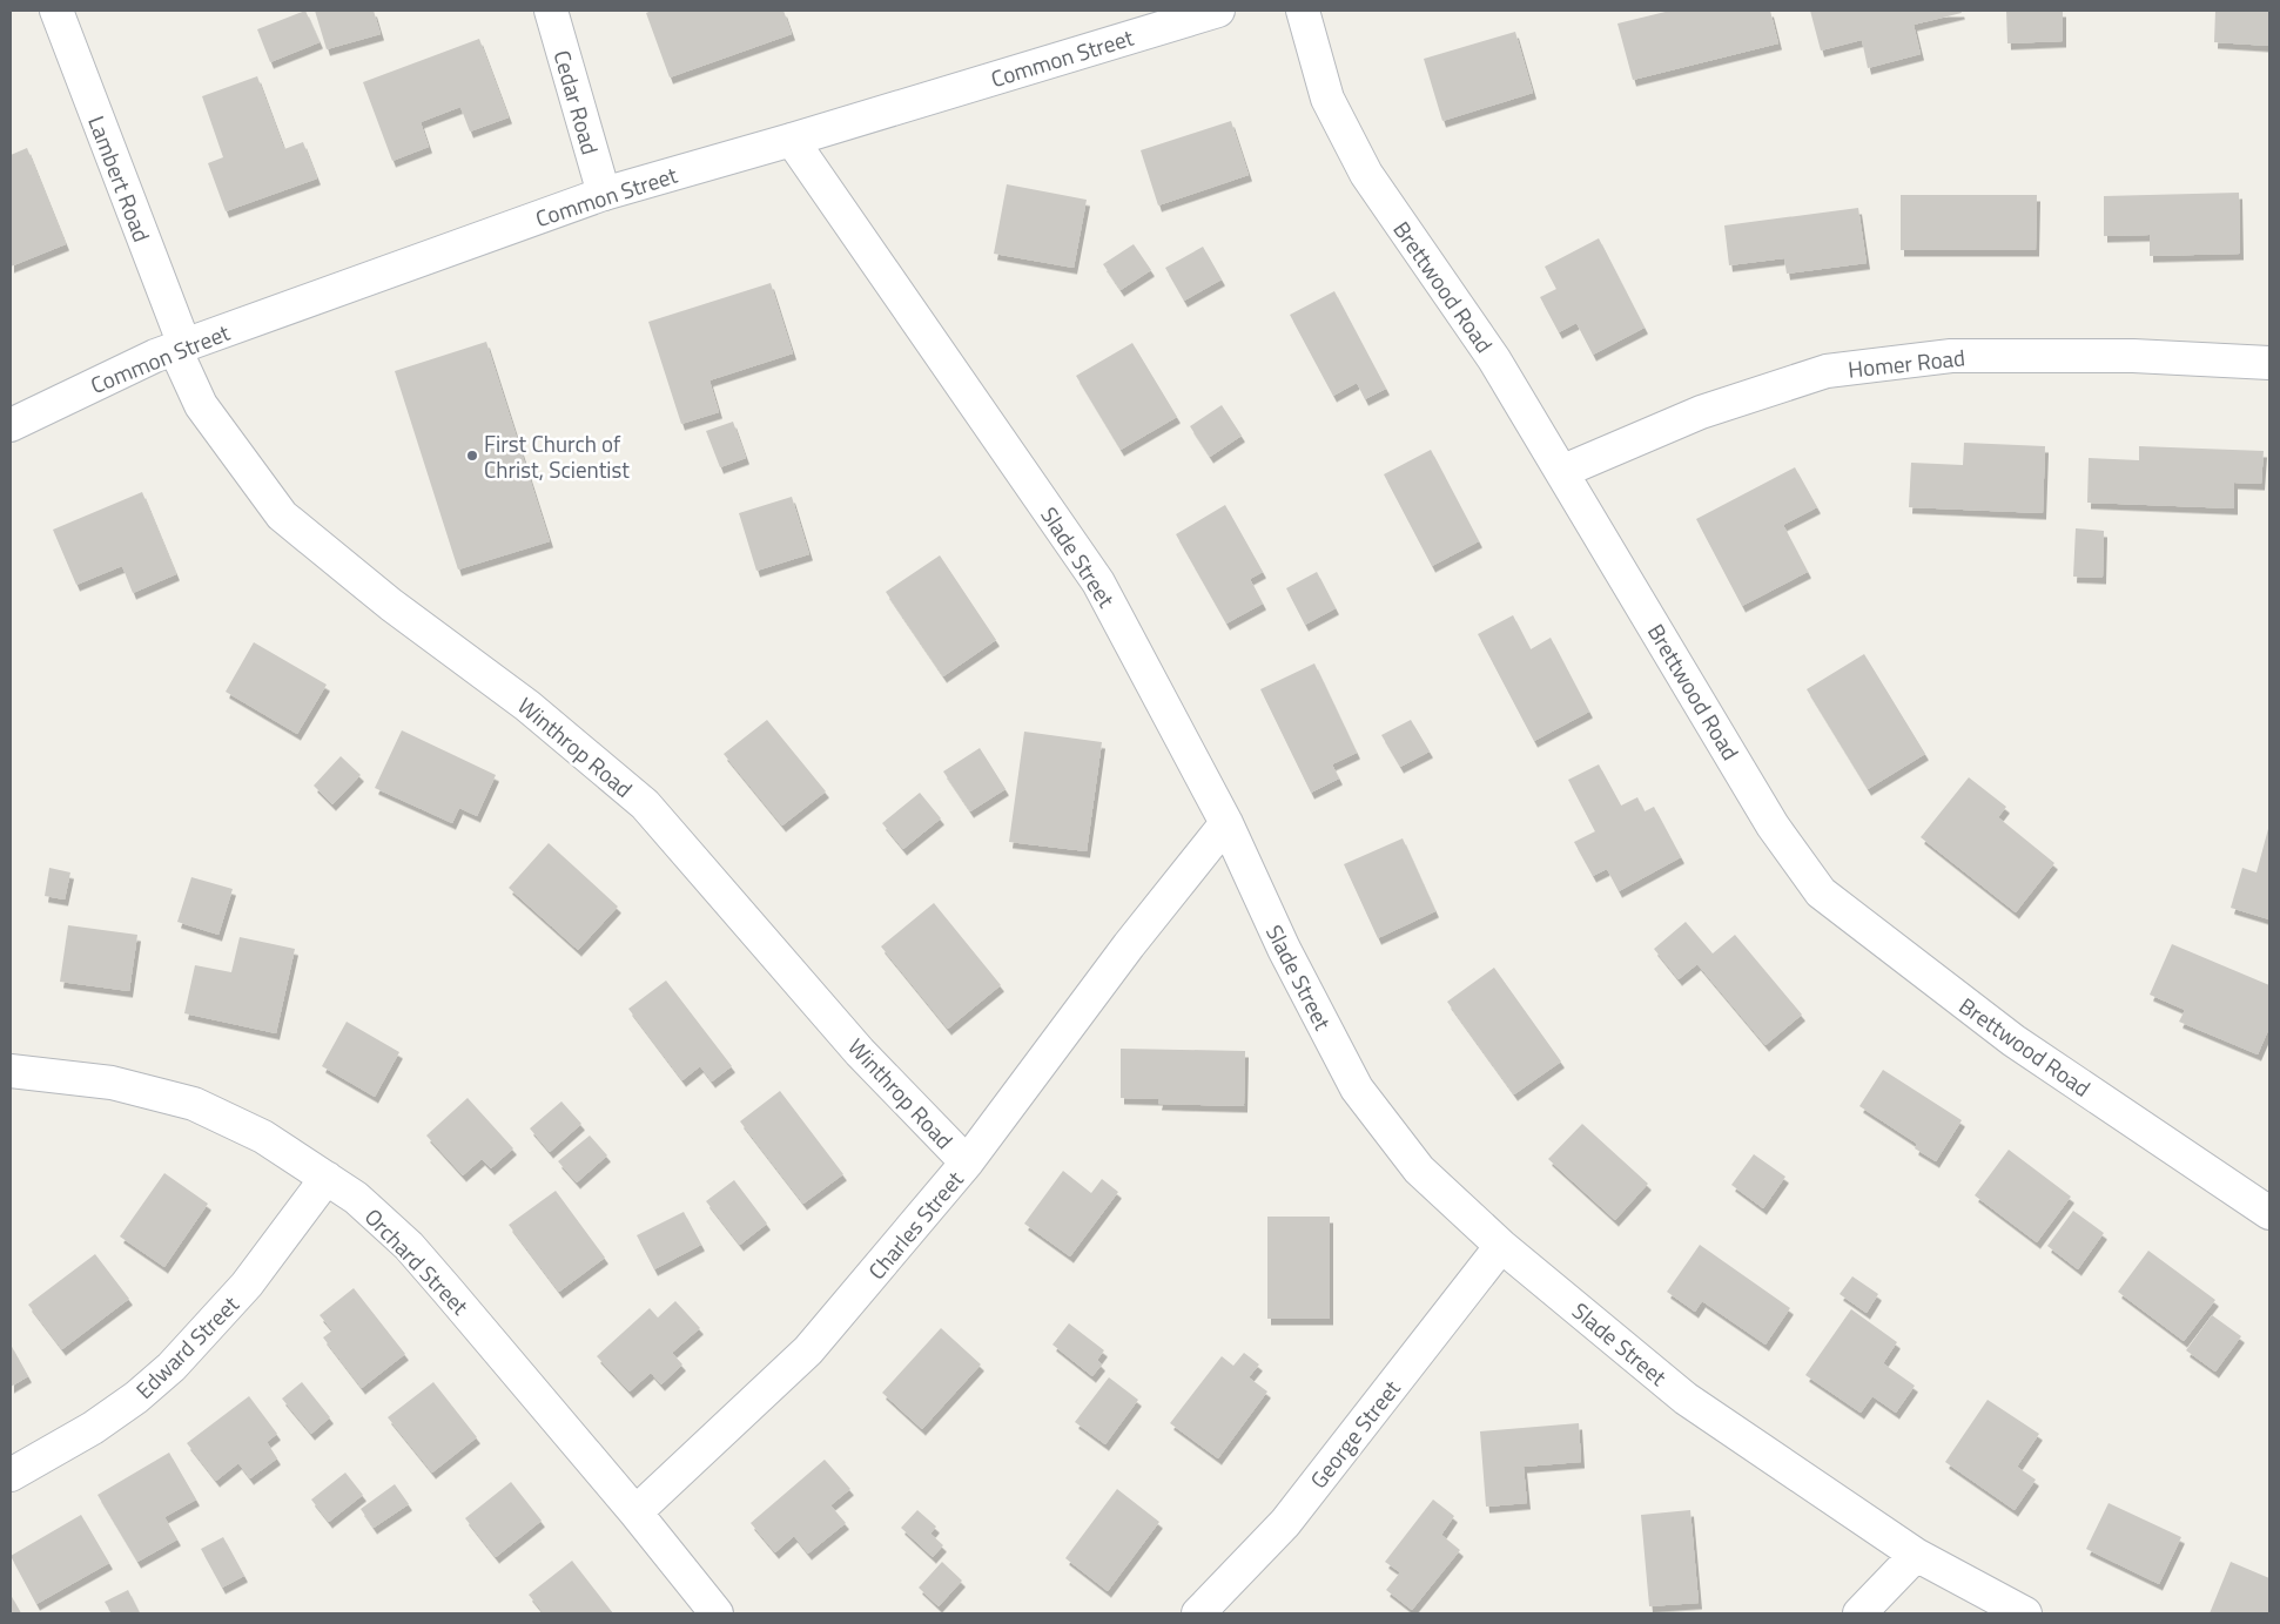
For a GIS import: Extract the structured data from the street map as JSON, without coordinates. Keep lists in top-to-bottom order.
{
  "streets": {
    "street": [
      "Common Street",
      "Cedar Road",
      "Lambert Road",
      "Brettwood Road",
      "Homer Road",
      "Slade Street",
      "Winthrop Road",
      "Charles Street",
      "Orchard Street",
      "Edward Street",
      "George Street"
    ]
  },
  "crossings": [
    ["Common Street", "Cedar Road"],
    ["Common Street", "Lambert Road"],
    ["Common Street", "Slade Street"],
    ["Common Street", "Winthrop Road"],
    ["Lambert Road", "Winthrop Road"],
    ["Brettwood Road", "Homer Road"],
    ["Slade Street", "Charles Street"],
    ["Slade Street", "George Street"],
    ["Winthrop Road", "Charles Street"],
    ["Charles Street", "Orchard Street"],
    ["Orchard Street", "Edward Street"]
  ],
  "places": ["First Church of Christ, Scientist"]
}
